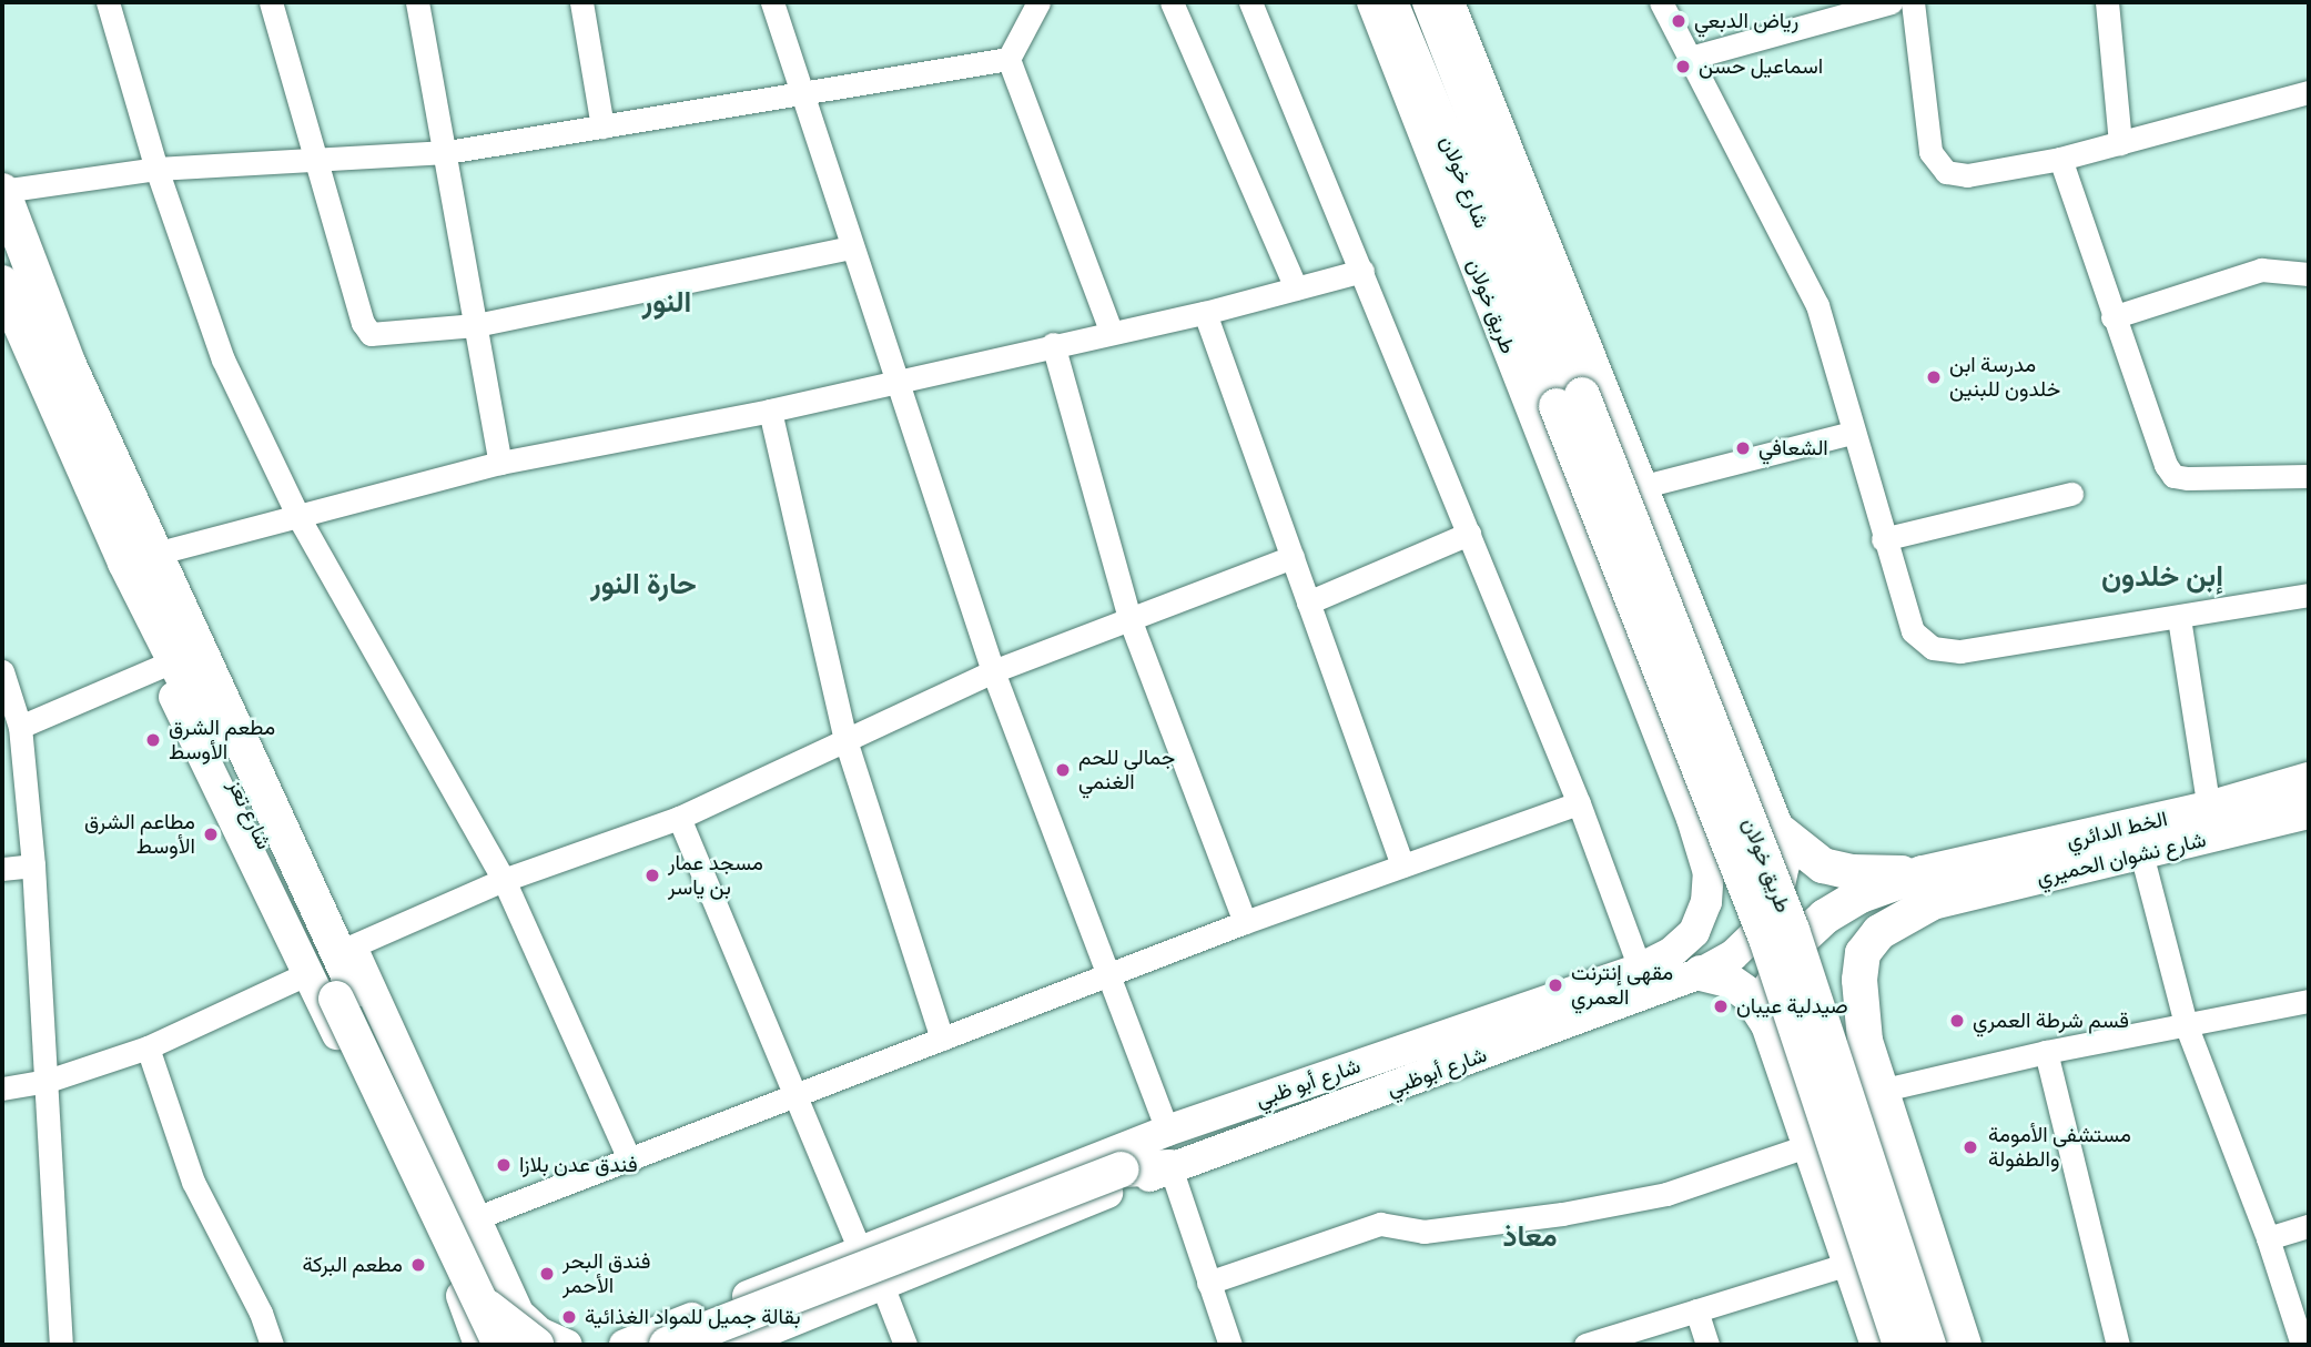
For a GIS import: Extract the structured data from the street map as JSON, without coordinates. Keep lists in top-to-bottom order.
{
  "streets": {
    "main road": [
      "شارع خولان",
      "طريق خولان",
      "شارع تعز",
      "الخط الدائري",
      "شارع نشوان الحميري",
      "شارع أبوظبي",
      "شارع أبو ظبي"
    ]
  },
  "crossings": [
    ["شارع خولان", "طريق خولان"],
    ["طريق خولان", "شارع أبوظبي"],
    ["طريق خولان", "شارع أبو ظبي"],
    ["الخط الدائري", "شارع نشوان الحميري"],
    ["شارع أبوظبي", "شارع أبو ظبي"]
  ],
  "districts": [
    "النور",
    "إبن خلدون",
    "حارة النور",
    "معاذ"
  ],
  "places": [
    "رياض الدبعي",
    "اسماعيل حسن",
    "مدرسة ابن خلدون للبنين",
    "الشعافي",
    "مطعم الشرق الأوسط",
    "جمالي للحم الغنمي",
    "مطاعم الشرق الأوسط",
    "مسجد عمار بن ياسر",
    "مقهى إنترنت العمري",
    "صيدلية عيبان",
    "قسم شرطة العمري",
    "مستشفى الأمومة والطفولة",
    "فندق عدن بلازا",
    "مطعم البركة",
    "فندق البحر الأحمر",
    "بقالة جميل للمواد الغذائية"
  ]
}
